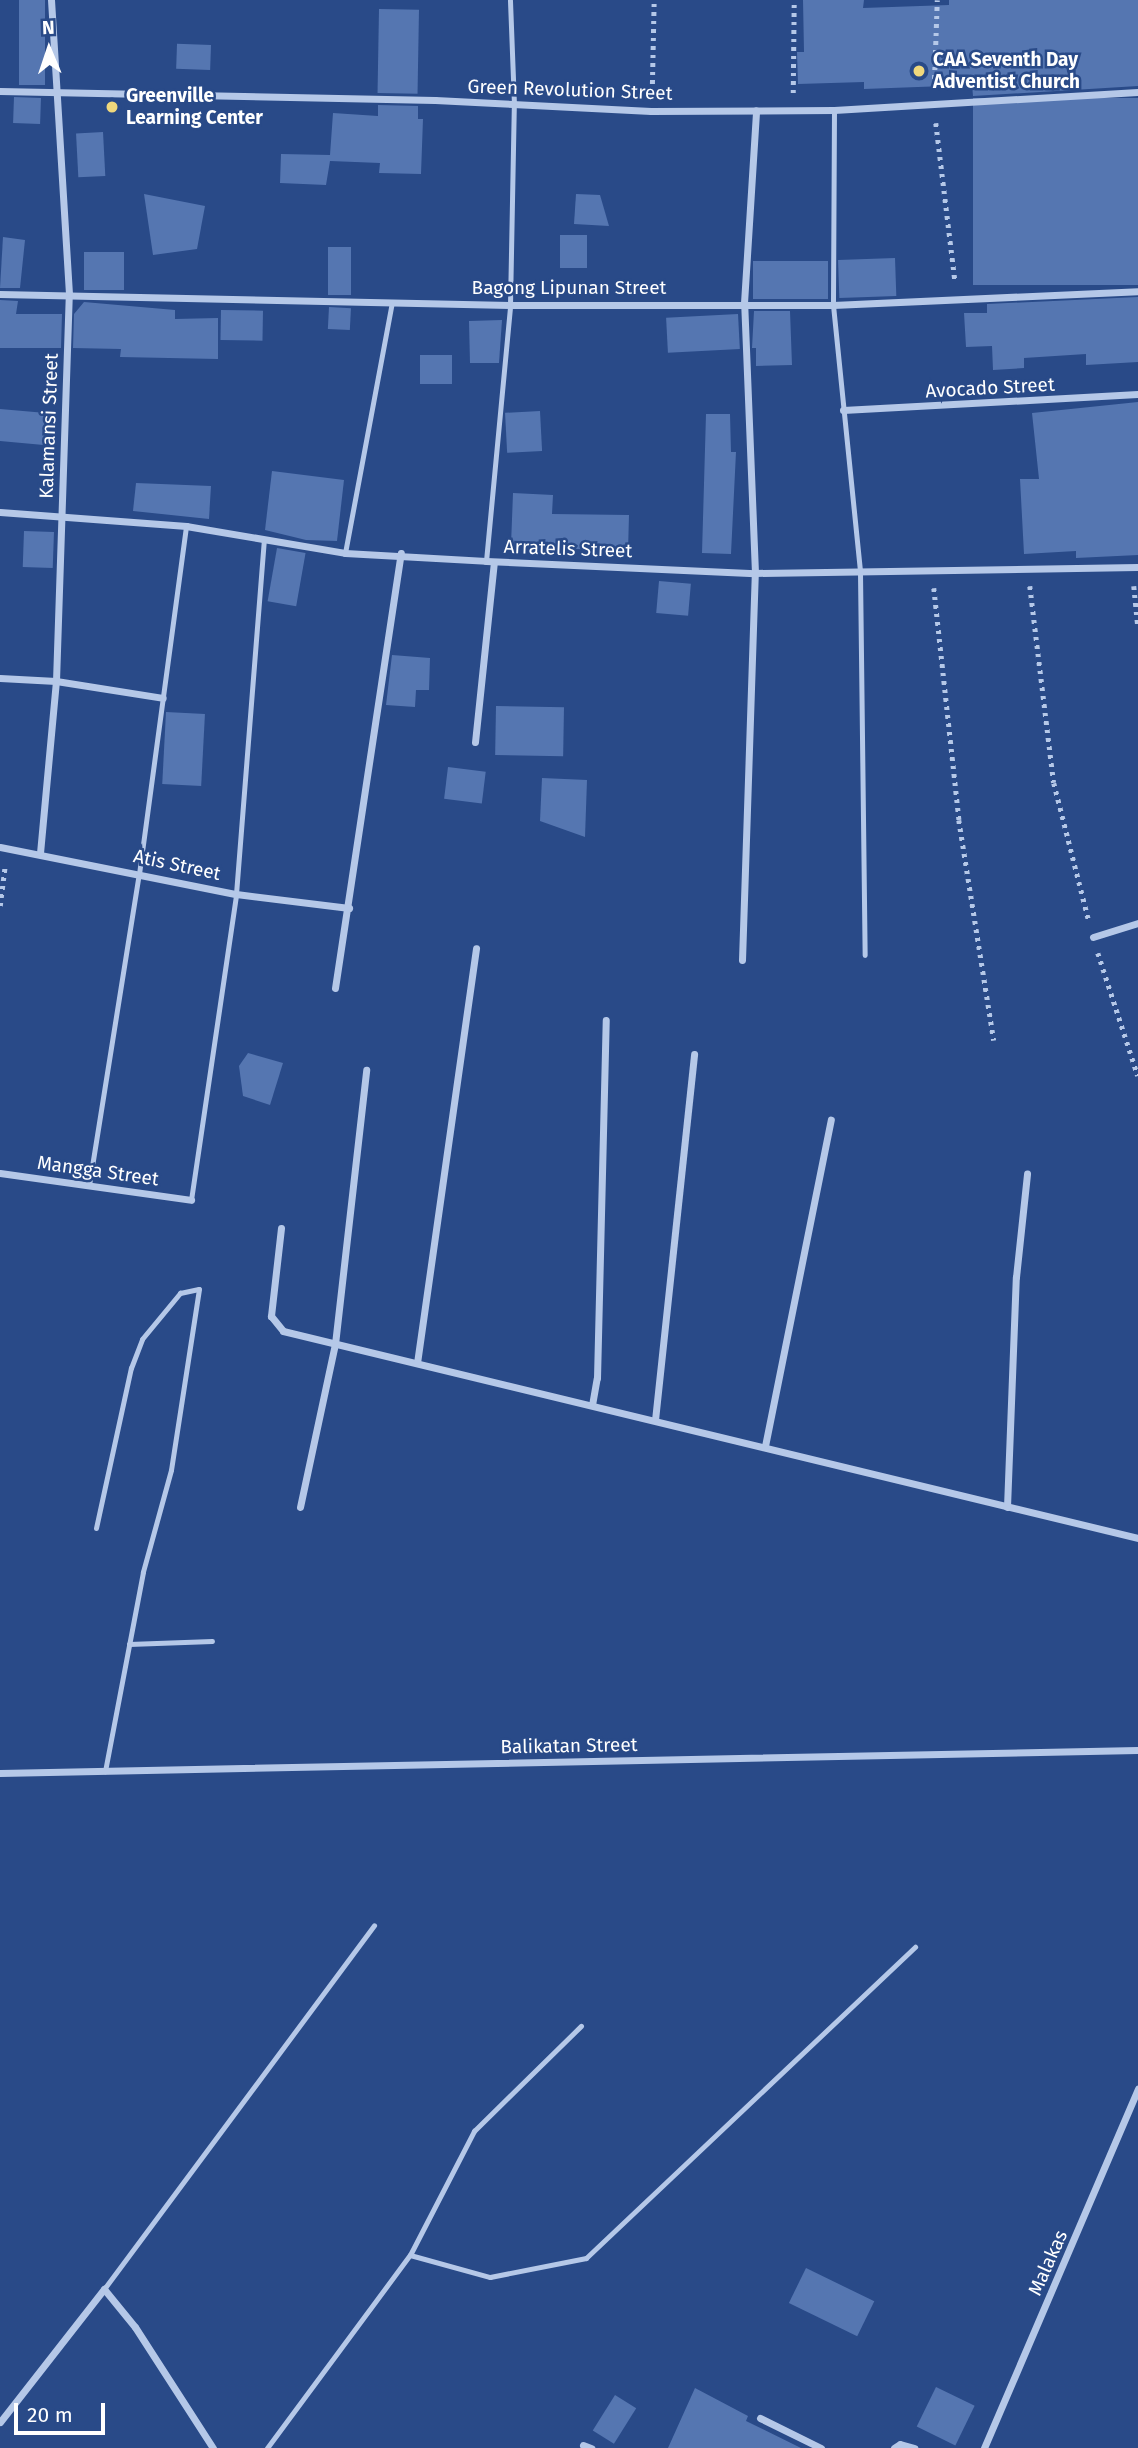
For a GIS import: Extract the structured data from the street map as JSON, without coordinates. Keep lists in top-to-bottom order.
{
  "streets": {
    "street": [
      "Green Revolution Street",
      "Bagong Lipunan Street",
      "Avocado Street",
      "Kalamansi Street",
      "Arratelis Street",
      "Atis Street",
      "Mangga Street",
      "Balikatan Street",
      "Malakas"
    ]
  },
  "crossings": [
    ["Green Revolution Street", "Kalamansi Street"],
    ["Bagong Lipunan Street", "Kalamansi Street"],
    ["Kalamansi Street", "Arratelis Street"],
    ["Kalamansi Street", "Atis Street"]
  ],
  "places": ["CAA Seventh Day Adventist Church", "Greenville Learning Center"],
  "scale_bar": "20 m",
  "north": "top"
}
